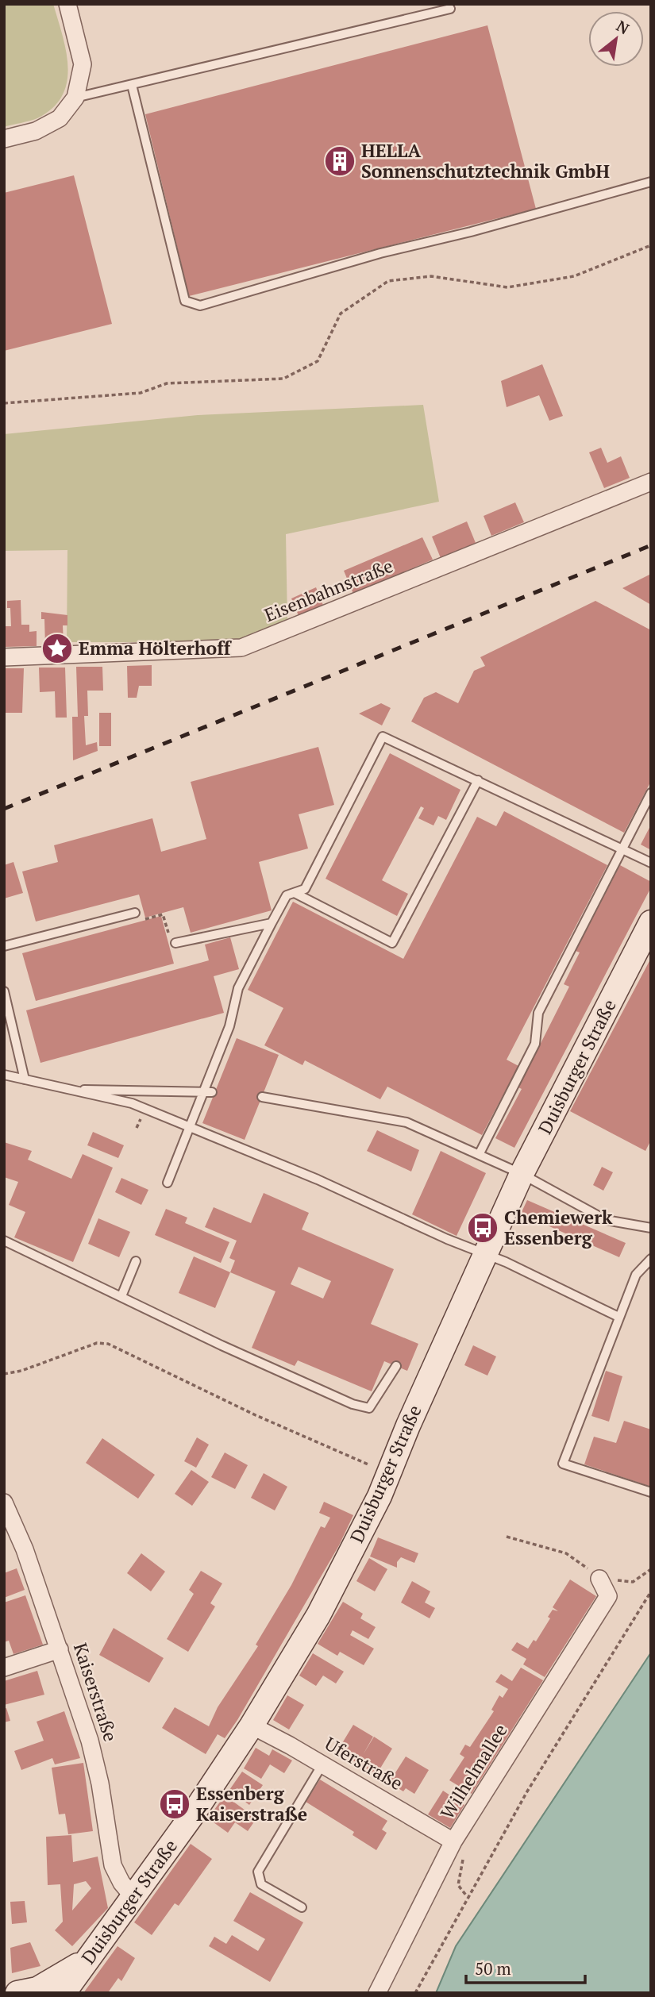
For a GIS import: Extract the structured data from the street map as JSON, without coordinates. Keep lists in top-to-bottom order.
{
  "streets": {
    "main road": ["Duisburger Straße"],
    "street": [
      "Eisenbahnstraße",
      "Kaiserstraße",
      "Uferstraße",
      "Wilhelmallee"
    ]
  },
  "crossings": [
    ["Duisburger Straße", "Kaiserstraße"],
    ["Duisburger Straße", "Uferstraße"],
    ["Uferstraße", "Wilhelmallee"]
  ],
  "places": {
    "building": ["HELLA Sonnenschutztechnik GmbH"],
    "place": ["Emma Hölterhoff"],
    "bus stop": ["Chemiewerk Essenberg", "Essenberg Kaiserstraße"]
  },
  "scale_bar": "50 m",
  "north": "top right"
}
